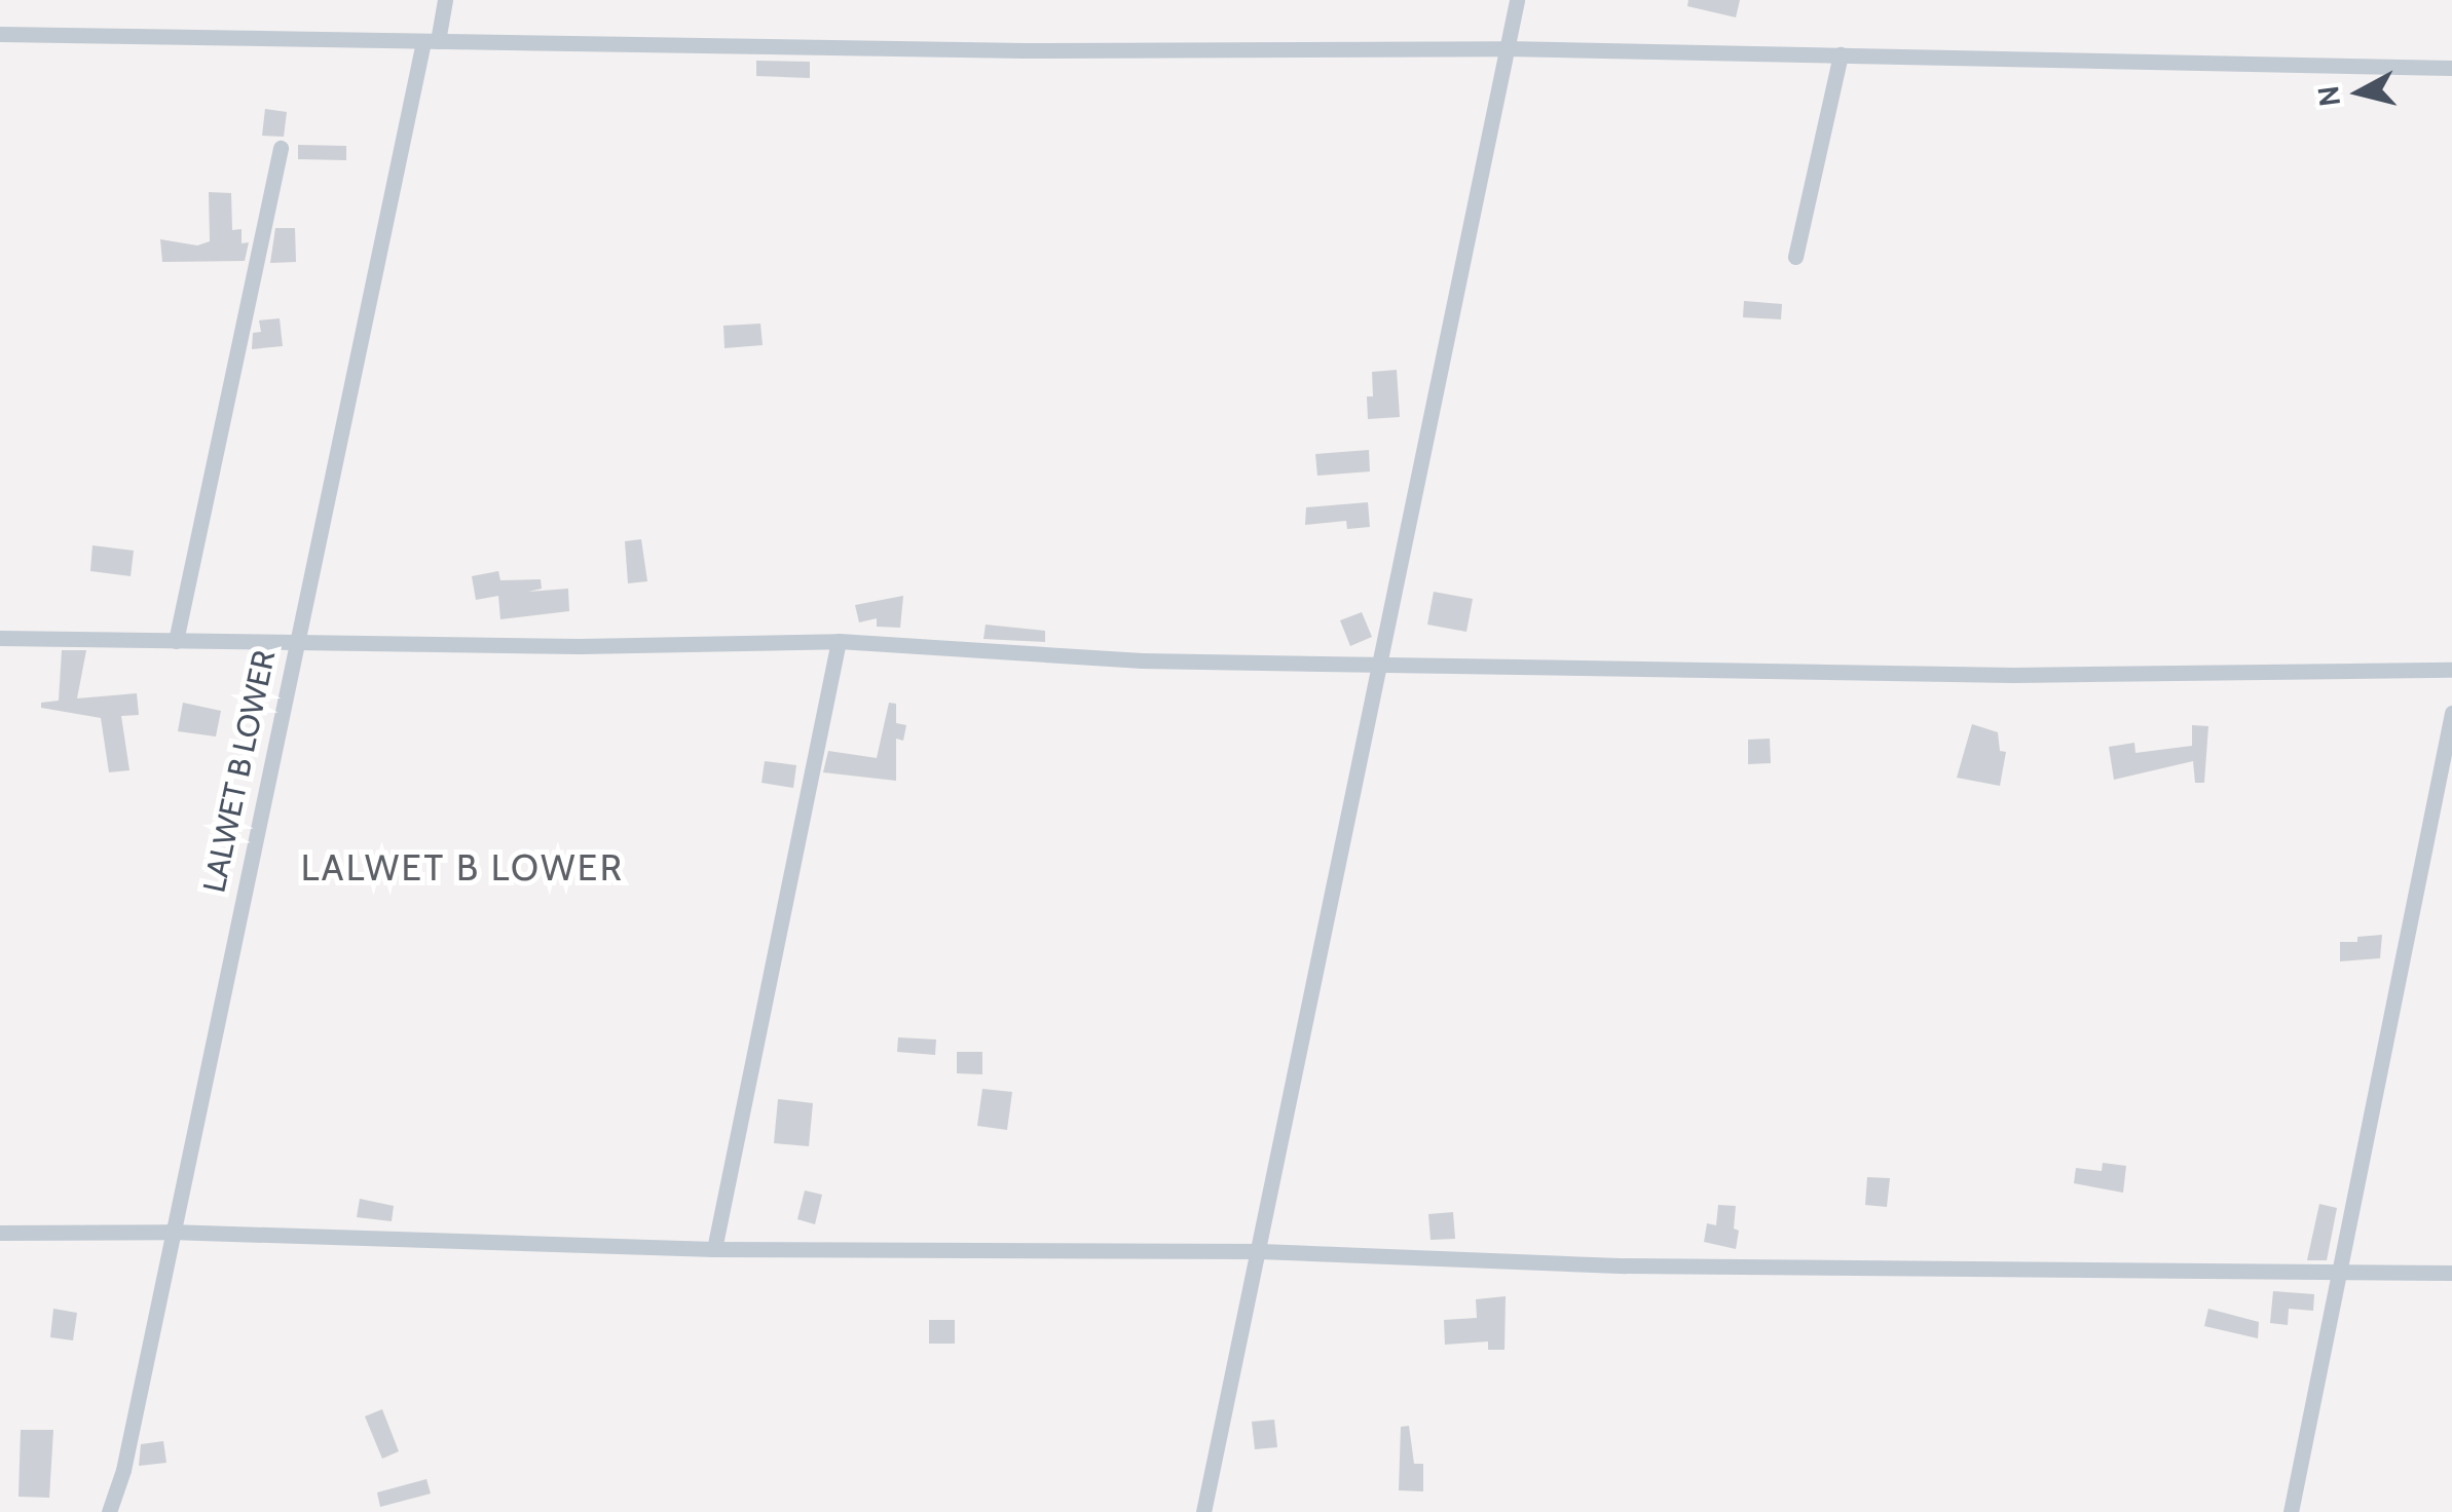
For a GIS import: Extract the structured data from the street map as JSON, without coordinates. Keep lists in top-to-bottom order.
{
  "streets": {
    "street": ["LALWET B LOWER"]
  },
  "districts": ["LALWET B LOWER"],
  "north": "left"
}
